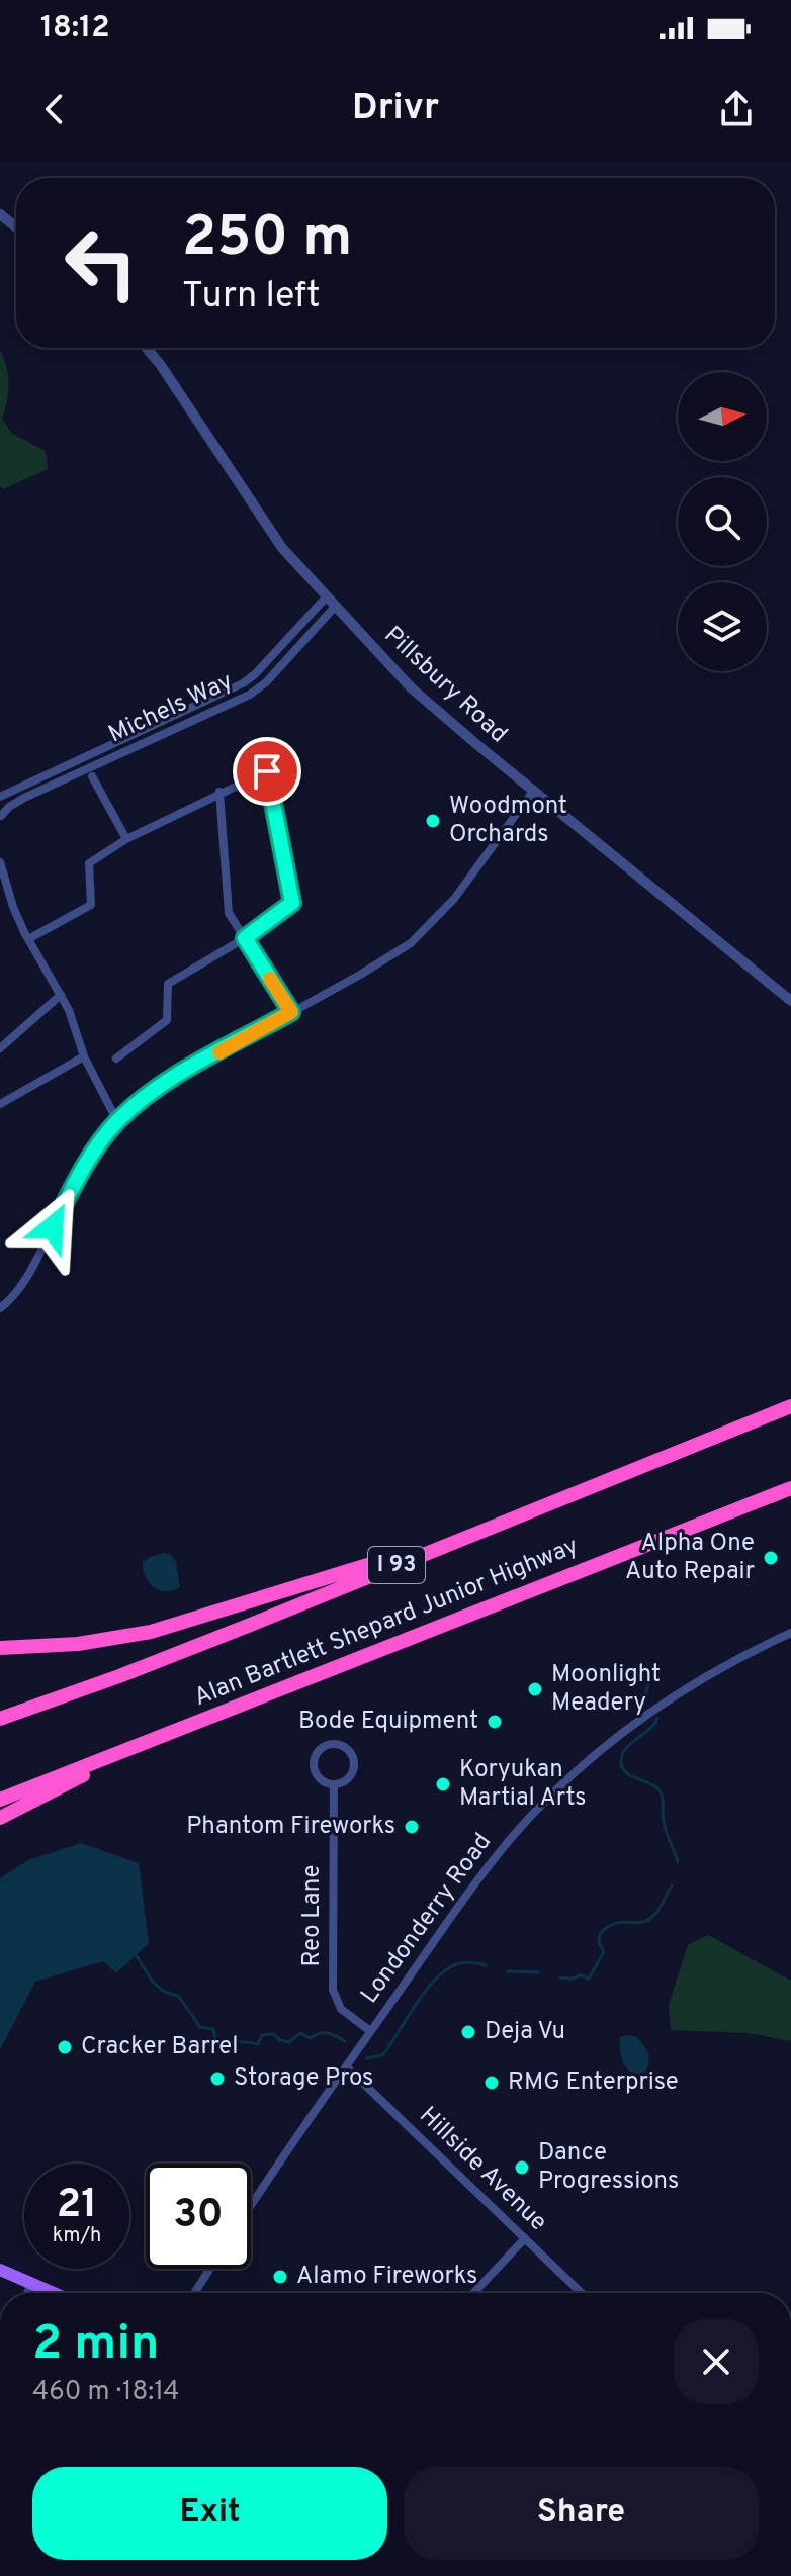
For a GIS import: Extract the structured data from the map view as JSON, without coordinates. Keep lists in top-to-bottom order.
{
  "streets": {
    "highway": ["I 93", "Alan Bartlett Shepard Junior Highway"],
    "street": [
      "Pillsbury Road",
      "Michels Way",
      "Reo Lane",
      "Londonderry Road",
      "Hillside Avenue"
    ]
  },
  "crossings": [
    ["Pillsbury Road", "Michels Way"],
    ["Reo Lane", "Londonderry Road"],
    ["Londonderry Road", "Hillside Avenue"]
  ],
  "places": [
    "Woodmont Orchards",
    "Alpha One Auto Repair",
    "Moonlight Meadery",
    "Bode Equipment",
    "Koryukan Martial Arts",
    "Phantom Fireworks",
    "Deja Vu",
    "Cracker Barrel",
    "Storage Pros",
    "RMG Enterprise",
    "Dance Progressions",
    "Alamo Fireworks"
  ],
  "north": "right",
  "page": {
    "status": "18:12",
    "header": "Drivr",
    "turn": ["250 m", "Turn left"],
    "speed": "21 km/h",
    "limit": "30",
    "heading": ["2 min", "460 m · 18:14"],
    "buttons": ["Exit", "Share"]
  }
}
